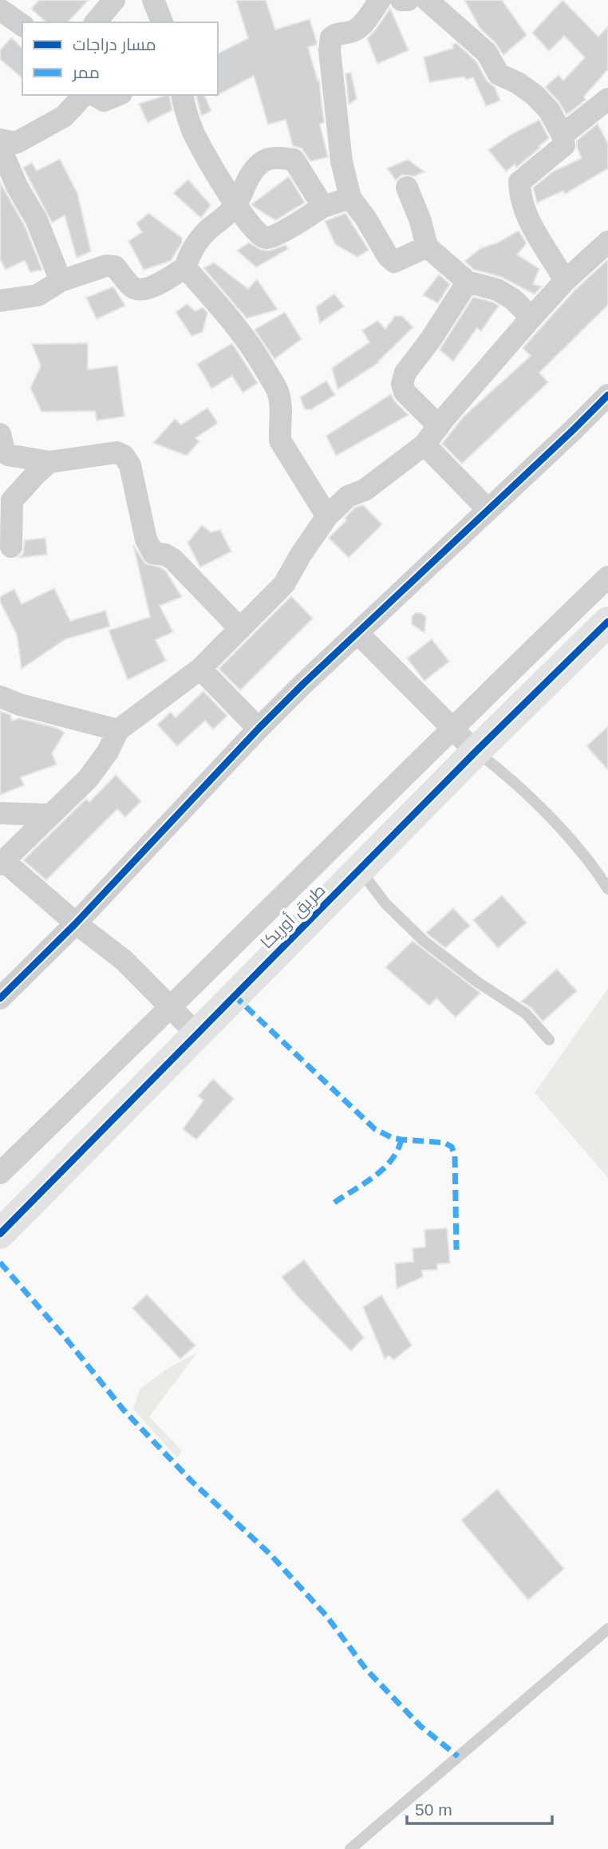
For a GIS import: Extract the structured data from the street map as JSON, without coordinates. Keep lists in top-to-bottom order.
{
  "streets": {
    "street": ["طريق أوريكا"]
  },
  "legend": ["مسار دراجات", "ممر"],
  "scale_bar": "50 m"
}
